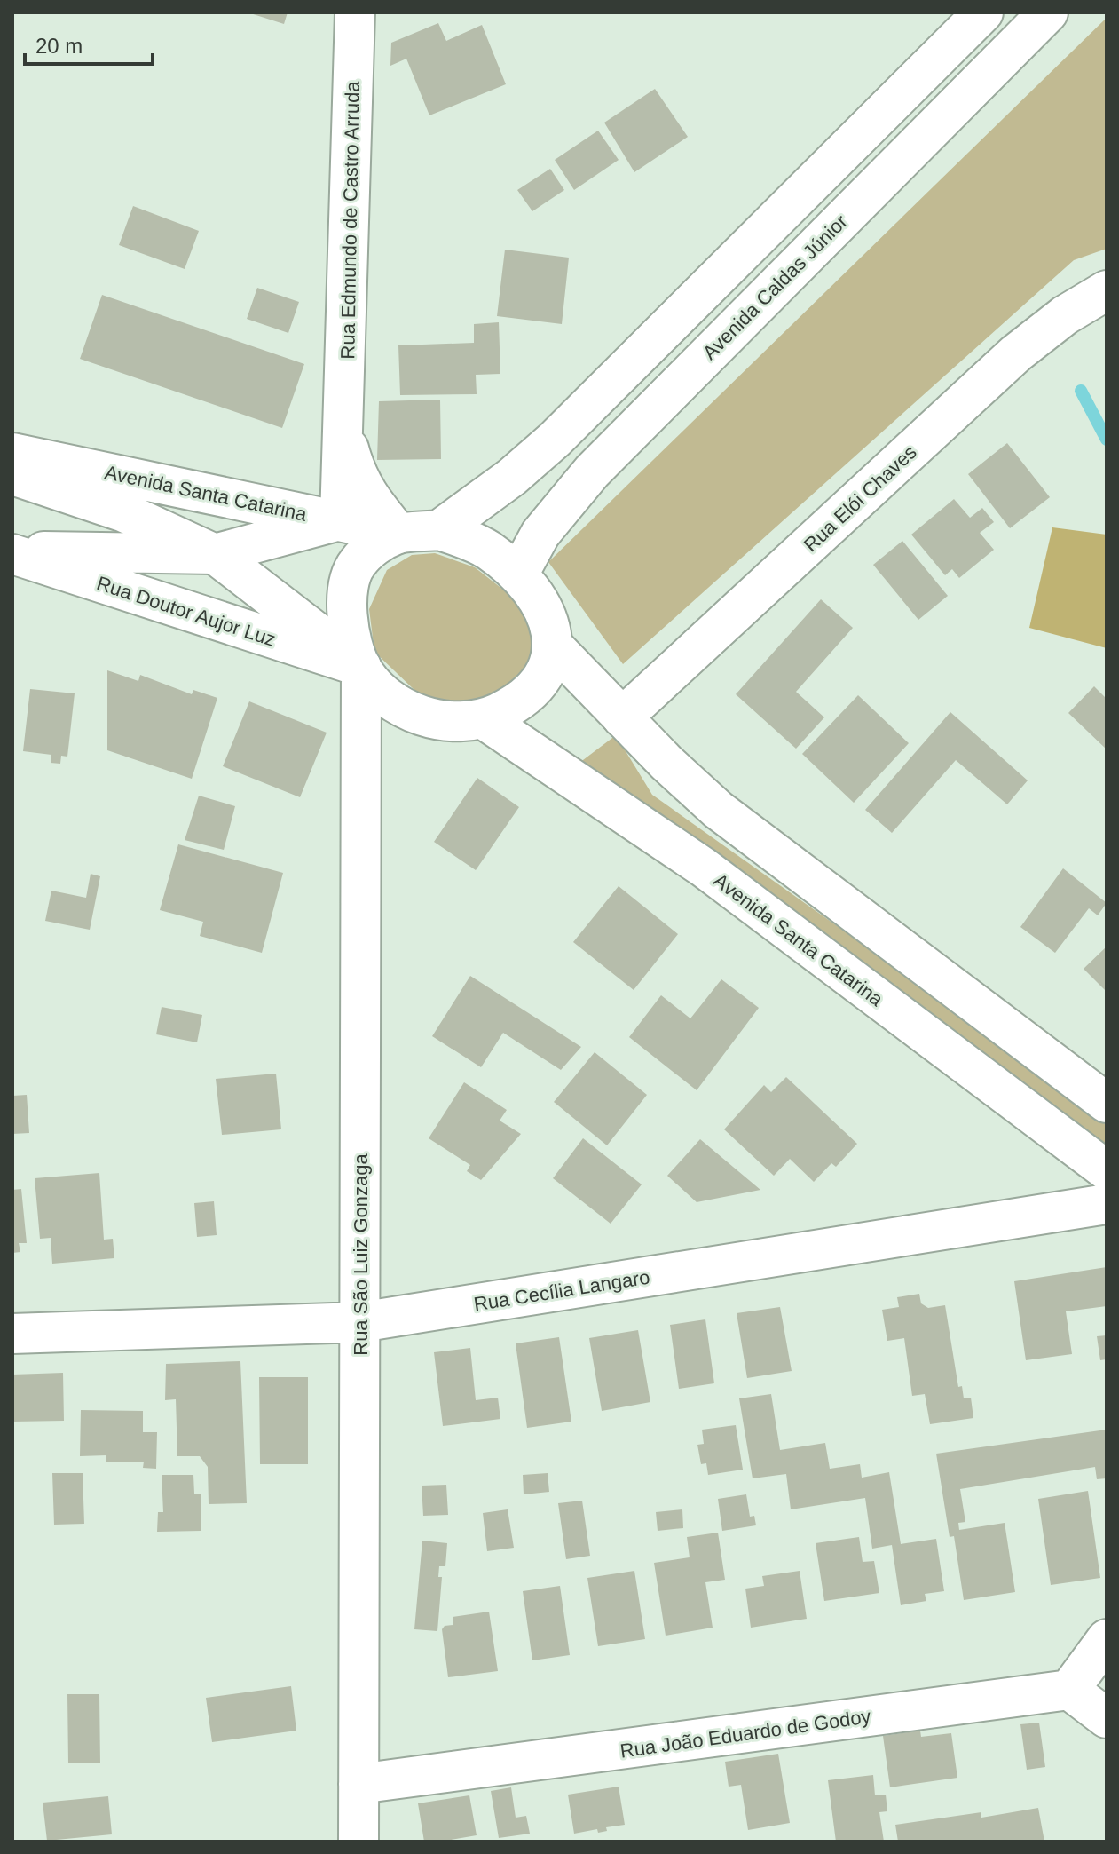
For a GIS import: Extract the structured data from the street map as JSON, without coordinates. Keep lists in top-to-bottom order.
{
  "streets": {
    "street": [
      "Rua Edmundo de Castro Arruda",
      "Avenida Caldas Júnior",
      "Avenida Santa Catarina",
      "Rua Elói Chaves",
      "Rua Doutor Aujor Luz",
      "Rua São Luiz Gonzaga",
      "Rua Cecília Langaro",
      "Rua João Eduardo de Godoy"
    ]
  },
  "crossings": [
    ["Rua Edmundo de Castro Arruda", "Avenida Caldas Júnior"],
    ["Rua Edmundo de Castro Arruda", "Avenida Santa Catarina"],
    ["Rua Edmundo de Castro Arruda", "Rua Doutor Aujor Luz"],
    ["Rua Edmundo de Castro Arruda", "Rua São Luiz Gonzaga"],
    ["Avenida Caldas Júnior", "Avenida Santa Catarina"],
    ["Avenida Caldas Júnior", "Rua Doutor Aujor Luz"],
    ["Avenida Caldas Júnior", "Rua São Luiz Gonzaga"],
    ["Avenida Santa Catarina", "Rua Doutor Aujor Luz"],
    ["Avenida Santa Catarina", "Rua São Luiz Gonzaga"],
    ["Rua Doutor Aujor Luz", "Rua São Luiz Gonzaga"],
    ["Rua São Luiz Gonzaga", "Rua Cecília Langaro"],
    ["Rua São Luiz Gonzaga", "Rua João Eduardo de Godoy"]
  ],
  "scale_bar": "20 m"
}
